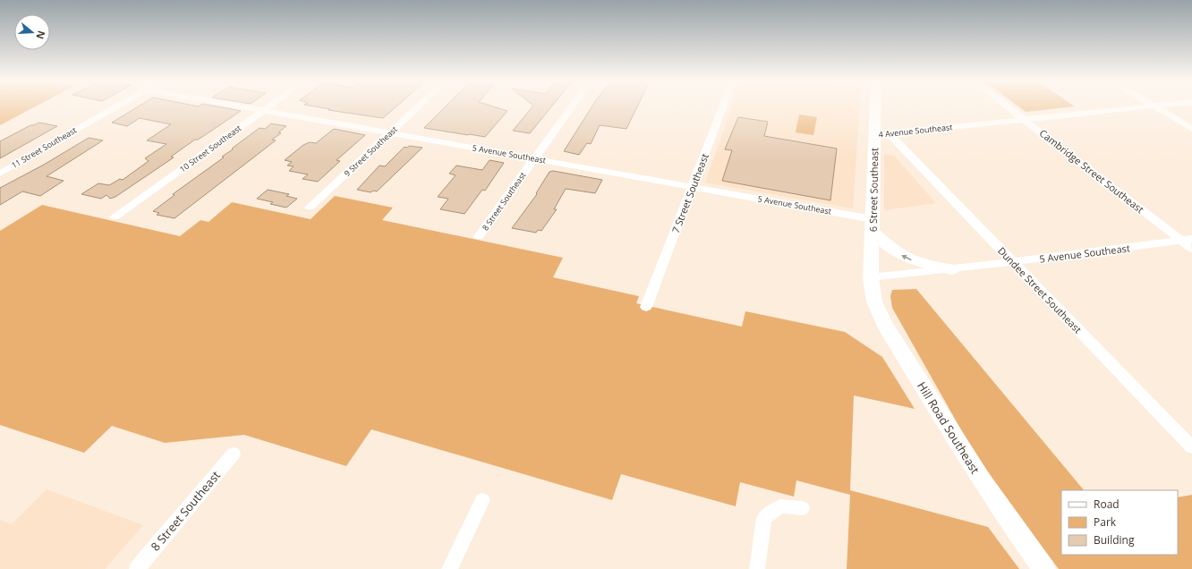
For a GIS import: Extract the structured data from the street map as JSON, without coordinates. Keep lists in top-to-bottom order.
{
  "streets": {
    "street": [
      "4 Avenue Southeast",
      "11 Street Southeast",
      "10 Street Southeast",
      "9 Street Southeast",
      "5 Avenue Southeast",
      "Cambridge Street Southeast",
      "6 Street Southeast",
      "7 Street Southeast",
      "8 Street Southeast",
      "Dundee Street Southeast",
      "Hill Road Southeast"
    ]
  },
  "crossings": [
    ["4 Avenue Southeast", "Cambridge Street Southeast"],
    ["4 Avenue Southeast", "6 Street Southeast"],
    ["4 Avenue Southeast", "Dundee Street Southeast"],
    ["10 Street Southeast", "5 Avenue Southeast"],
    ["9 Street Southeast", "5 Avenue Southeast"],
    ["5 Avenue Southeast", "Cambridge Street Southeast"],
    ["5 Avenue Southeast", "6 Street Southeast"],
    ["5 Avenue Southeast", "7 Street Southeast"],
    ["5 Avenue Southeast", "8 Street Southeast"],
    ["5 Avenue Southeast", "Dundee Street Southeast"],
    ["5 Avenue Southeast", "Hill Road Southeast"],
    ["6 Street Southeast", "Hill Road Southeast"]
  ],
  "legend": ["Road", "Park", "Building"],
  "north": "right"
}
